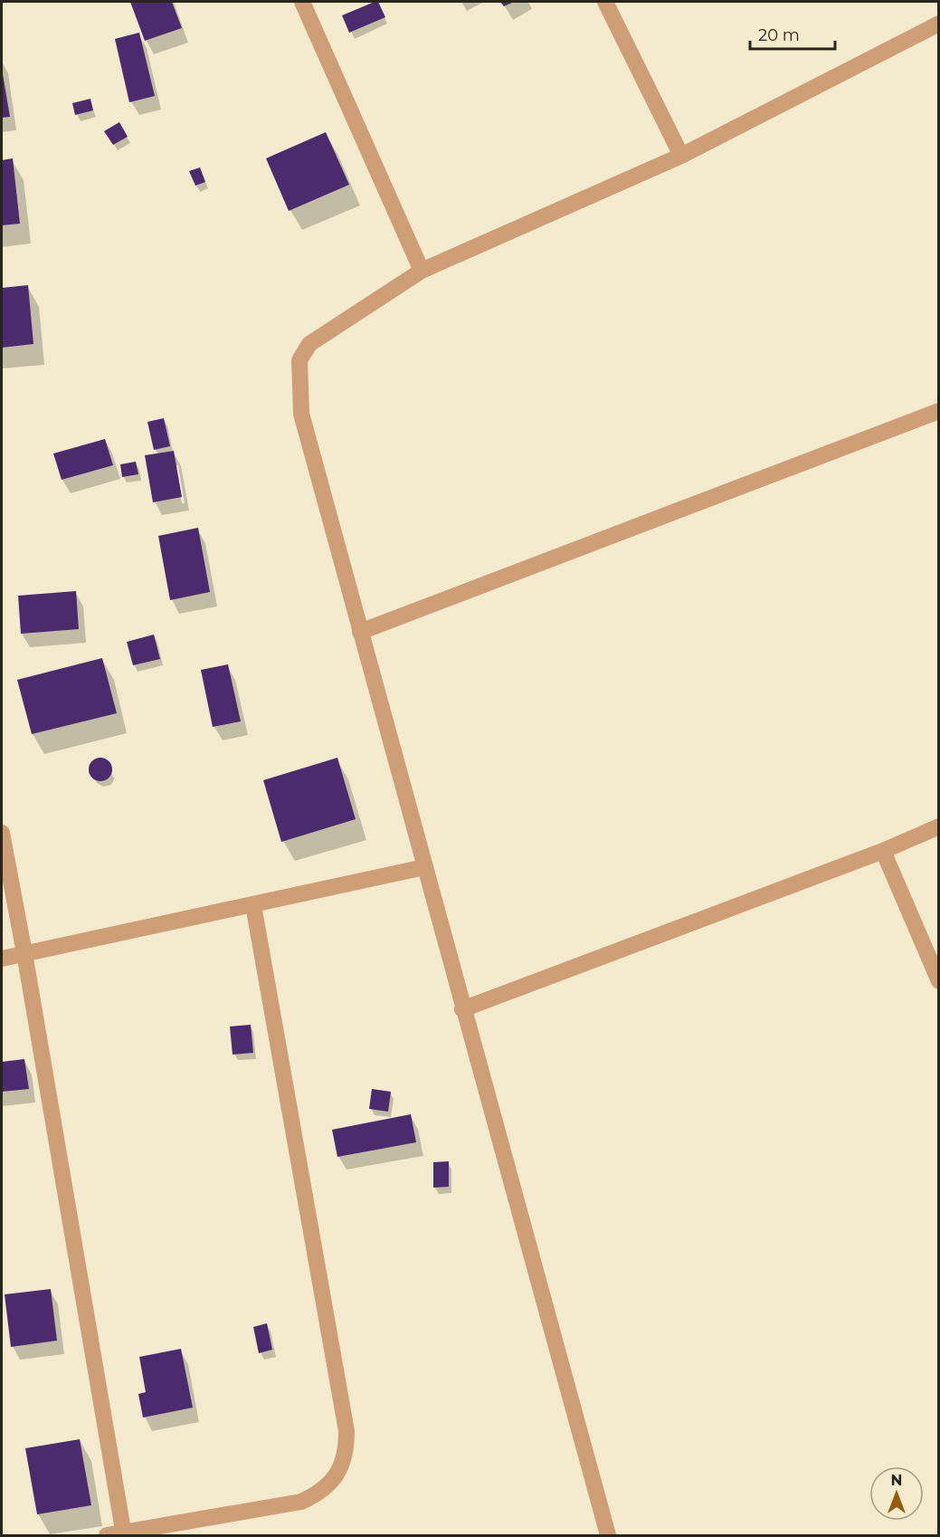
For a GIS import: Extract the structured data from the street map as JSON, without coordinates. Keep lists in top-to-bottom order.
{
  "scale_bar": "20 m",
  "north": "top"
}
